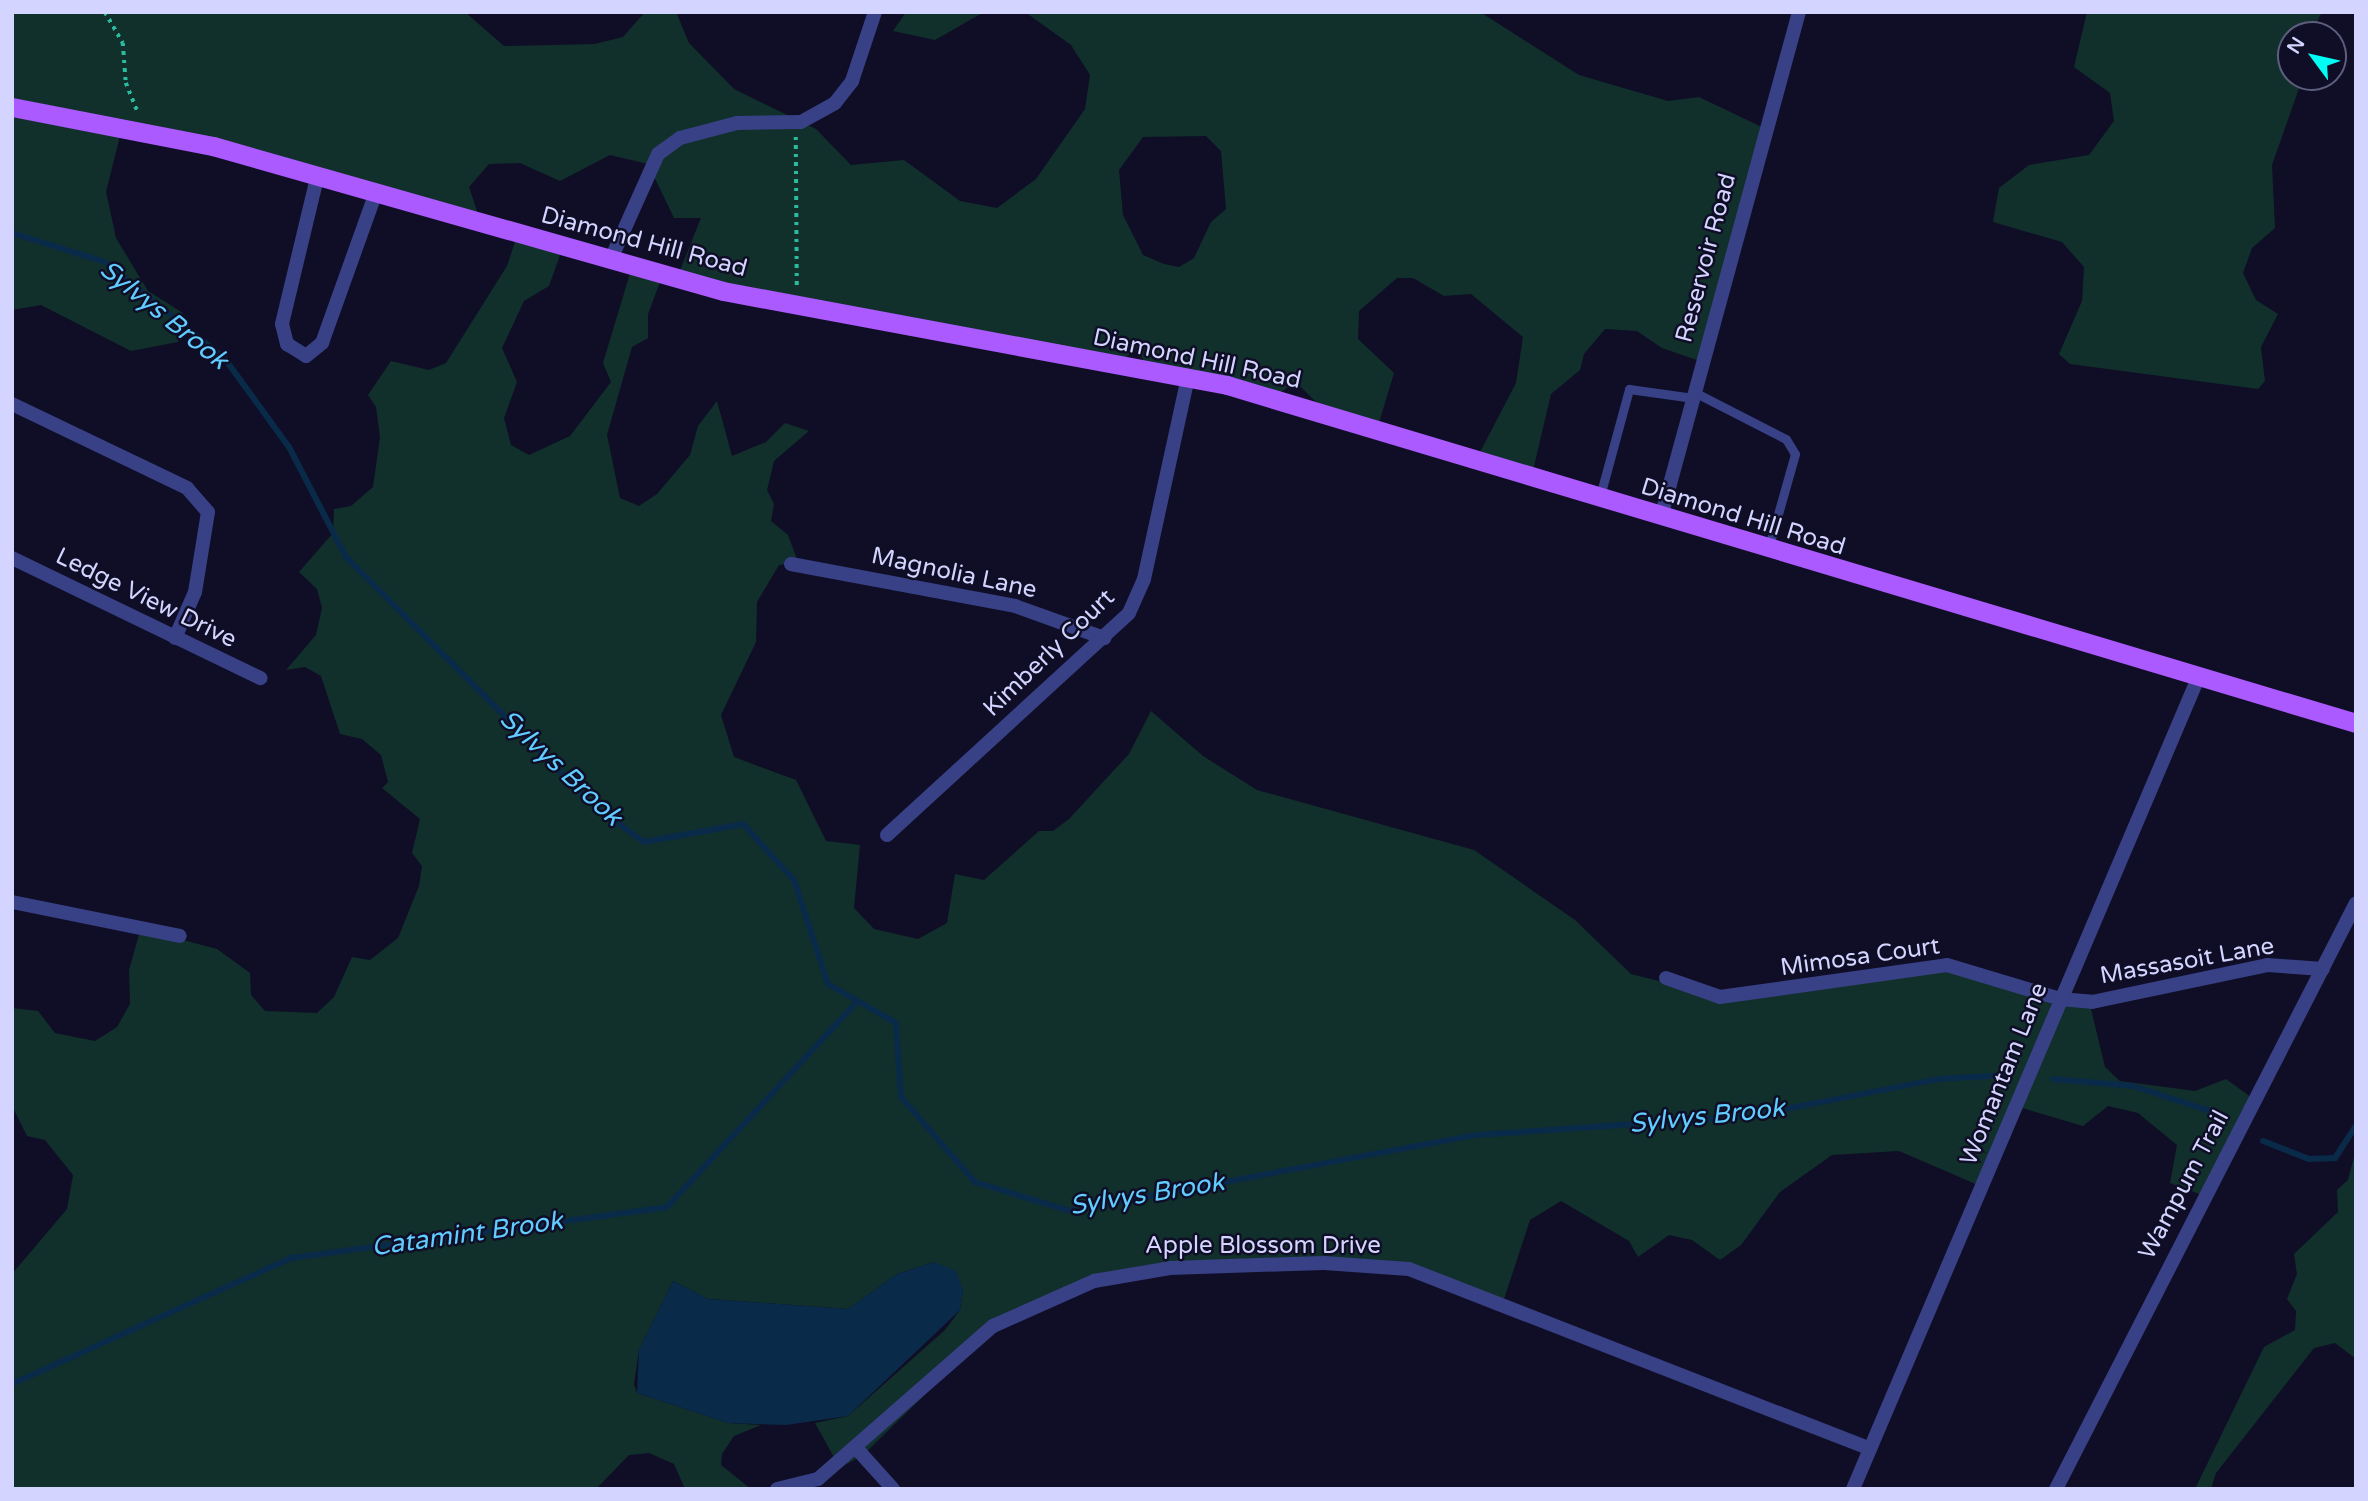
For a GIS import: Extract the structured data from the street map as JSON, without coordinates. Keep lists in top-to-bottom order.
{
  "streets": {
    "main road": ["Diamond Hill Road"],
    "street": [
      "Reservoir Road",
      "Magnolia Lane",
      "Ledge View Drive",
      "Kimberly Court",
      "Mimosa Court",
      "Massasoit Lane",
      "Womantam Lane",
      "Wampum Trail",
      "Apple Blossom Drive"
    ]
  },
  "crossings": [
    ["Diamond Hill Road", "Reservoir Road"],
    ["Diamond Hill Road", "Kimberly Court"],
    ["Diamond Hill Road", "Womantam Lane"],
    ["Magnolia Lane", "Kimberly Court"],
    ["Mimosa Court", "Massasoit Lane"],
    ["Mimosa Court", "Womantam Lane"],
    ["Massasoit Lane", "Womantam Lane"],
    ["Massasoit Lane", "Wampum Trail"],
    ["Womantam Lane", "Apple Blossom Drive"]
  ],
  "water": ["Sylvys Brook", "Catamint Brook"],
  "north": "top left"
}
